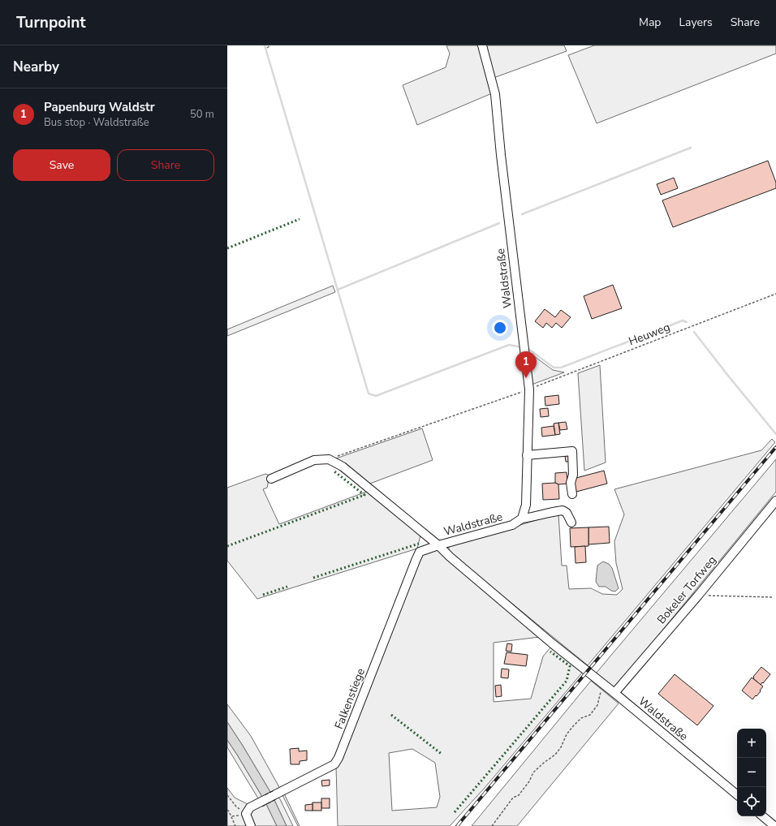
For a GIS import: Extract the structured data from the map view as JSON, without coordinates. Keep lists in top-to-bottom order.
{
  "streets": {
    "street": ["Waldstraße", "Bokeler Torfweg", "Falkenstiege"],
    "path": ["Heuweg"]
  },
  "crossings": [
    ["Waldstraße", "Heuweg"],
    ["Waldstraße", "Bokeler Torfweg"],
    ["Waldstraße", "Falkenstiege"]
  ],
  "page": {
    "header": "Turnpoint",
    "nav": ["Map", "Layers", "Share"],
    "heading": "Nearby",
    "list": [
      {
        "mark": "1",
        "name": "Papenburg Waldstr",
        "note": "Bus stop · Waldstraße",
        "value": "50 m"
      }
    ],
    "buttons": ["Save", "Share"],
    "pins": "1",
    "map_buttons": ["+", "−"]
  }
}
